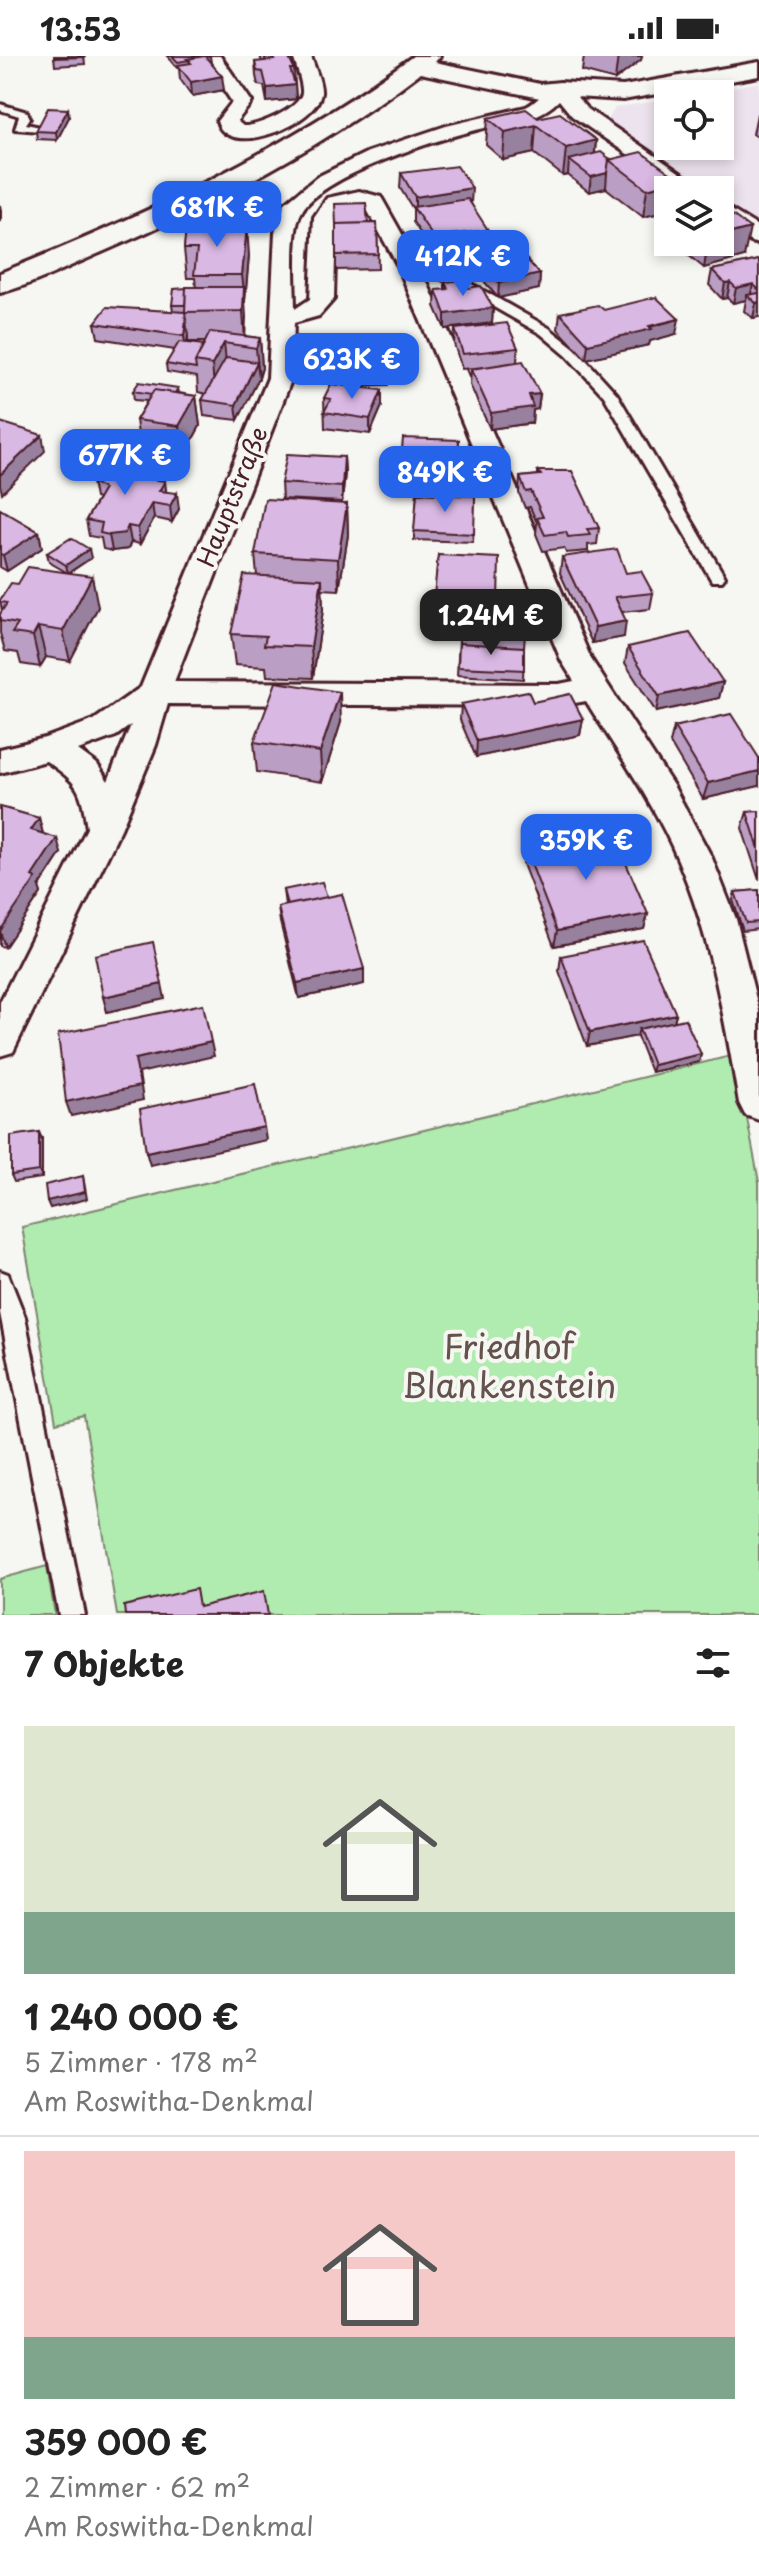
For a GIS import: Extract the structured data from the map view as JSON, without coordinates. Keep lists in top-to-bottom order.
{
  "streets": {
    "street": ["Hauptstraße"]
  },
  "parks": ["Friedhof Blankenstein"],
  "page": {
    "status": "13:53",
    "price": [
      "681K €",
      "412K €",
      "623K €",
      "677K €",
      "849K €",
      "1.24M €",
      "359K €"
    ],
    "heading": "7 Objekte",
    "list": [
      {
        "name": "1 240 000 €",
        "note": "5 Zimmer · 178 m² · Am Roswitha-Denkmal"
      },
      {
        "name": "359 000 €",
        "note": "2 Zimmer · 62 m² · Am Roswitha-Denkmal"
      }
    ]
  }
}
